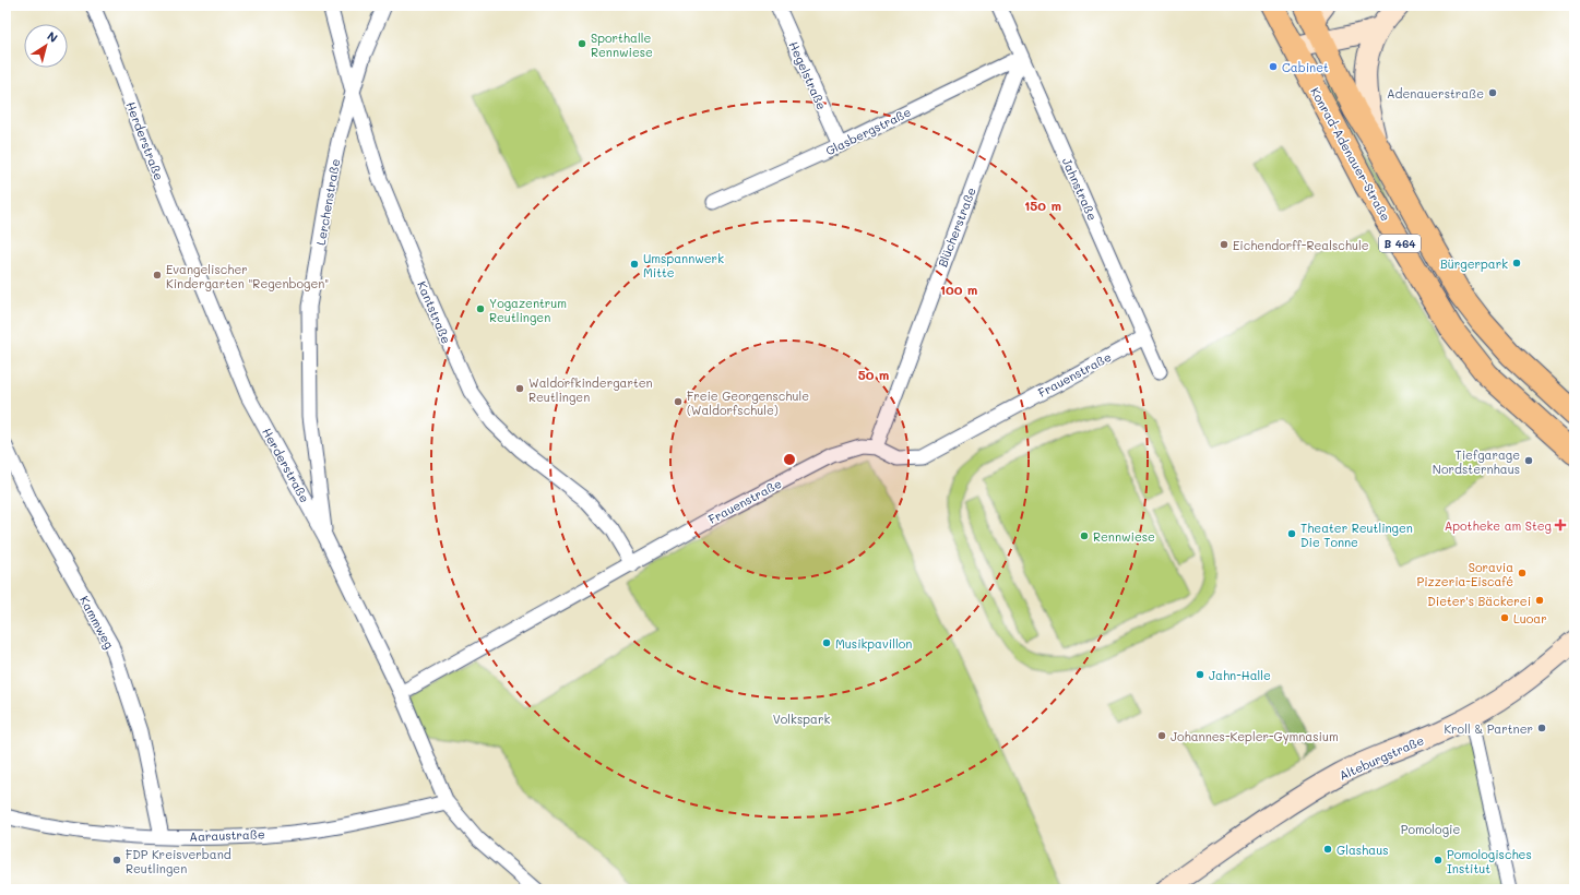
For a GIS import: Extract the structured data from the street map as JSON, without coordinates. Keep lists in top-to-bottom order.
{
  "streets": {
    "main road": ["Konrad-Adenauer-Straße", "B 464", "Alteburgstraße"],
    "street": [
      "Hegelstraße",
      "Glasbergstraße",
      "Herderstraße",
      "Jahnstraße",
      "Lerchenstraße",
      "Blücherstraße",
      "Kantstraße",
      "Frauenstraße",
      "Kammweg",
      "Aaraustraße"
    ]
  },
  "crossings": [
    ["Hegelstraße", "Glasbergstraße"],
    ["Glasbergstraße", "Jahnstraße"],
    ["Glasbergstraße", "Blücherstraße"],
    ["Herderstraße", "Lerchenstraße"],
    ["Herderstraße", "Frauenstraße"],
    ["Herderstraße", "Aaraustraße"],
    ["Jahnstraße", "Blücherstraße"],
    ["Jahnstraße", "Frauenstraße"],
    ["Lerchenstraße", "Kantstraße"],
    ["Blücherstraße", "Frauenstraße"],
    ["Kantstraße", "Frauenstraße"],
    ["Kammweg", "Aaraustraße"]
  ],
  "parks": ["Volkspark", "Pomologie"],
  "places": {
    "other": [
      "Sporthalle Rennwiese",
      "Cabinet",
      "Adenauerstraße",
      "Eichendorff-Realschule",
      "Bürgerpark",
      "Umspannwerk Mitte",
      "Evangelischer Kindergarten \"Regenbogen\"",
      "Yogazentrum Reutlingen",
      "Waldorfkindergarten Reutlingen",
      "Freie Georgenschule (Waldorfschule)",
      "Tiefgarage Nordsternhaus",
      "Theater Reutlingen Die Tonne",
      "Rennwiese",
      "Soravia Pizzeria-Eiscafé",
      "Dieter's Bäckerei",
      "Luoar",
      "Musikpavillon",
      "Jahn-Halle",
      "Kroll & Partner",
      "Johannes-Kepler-Gymnasium",
      "Glashaus",
      "FDP Kreisverband Reutlingen",
      "Pomologisches Institut"
    ],
    "health": ["Apotheke am Steg"]
  },
  "north": "top right",
  "rings": ["150 m", "100 m", "50 m"]
}
